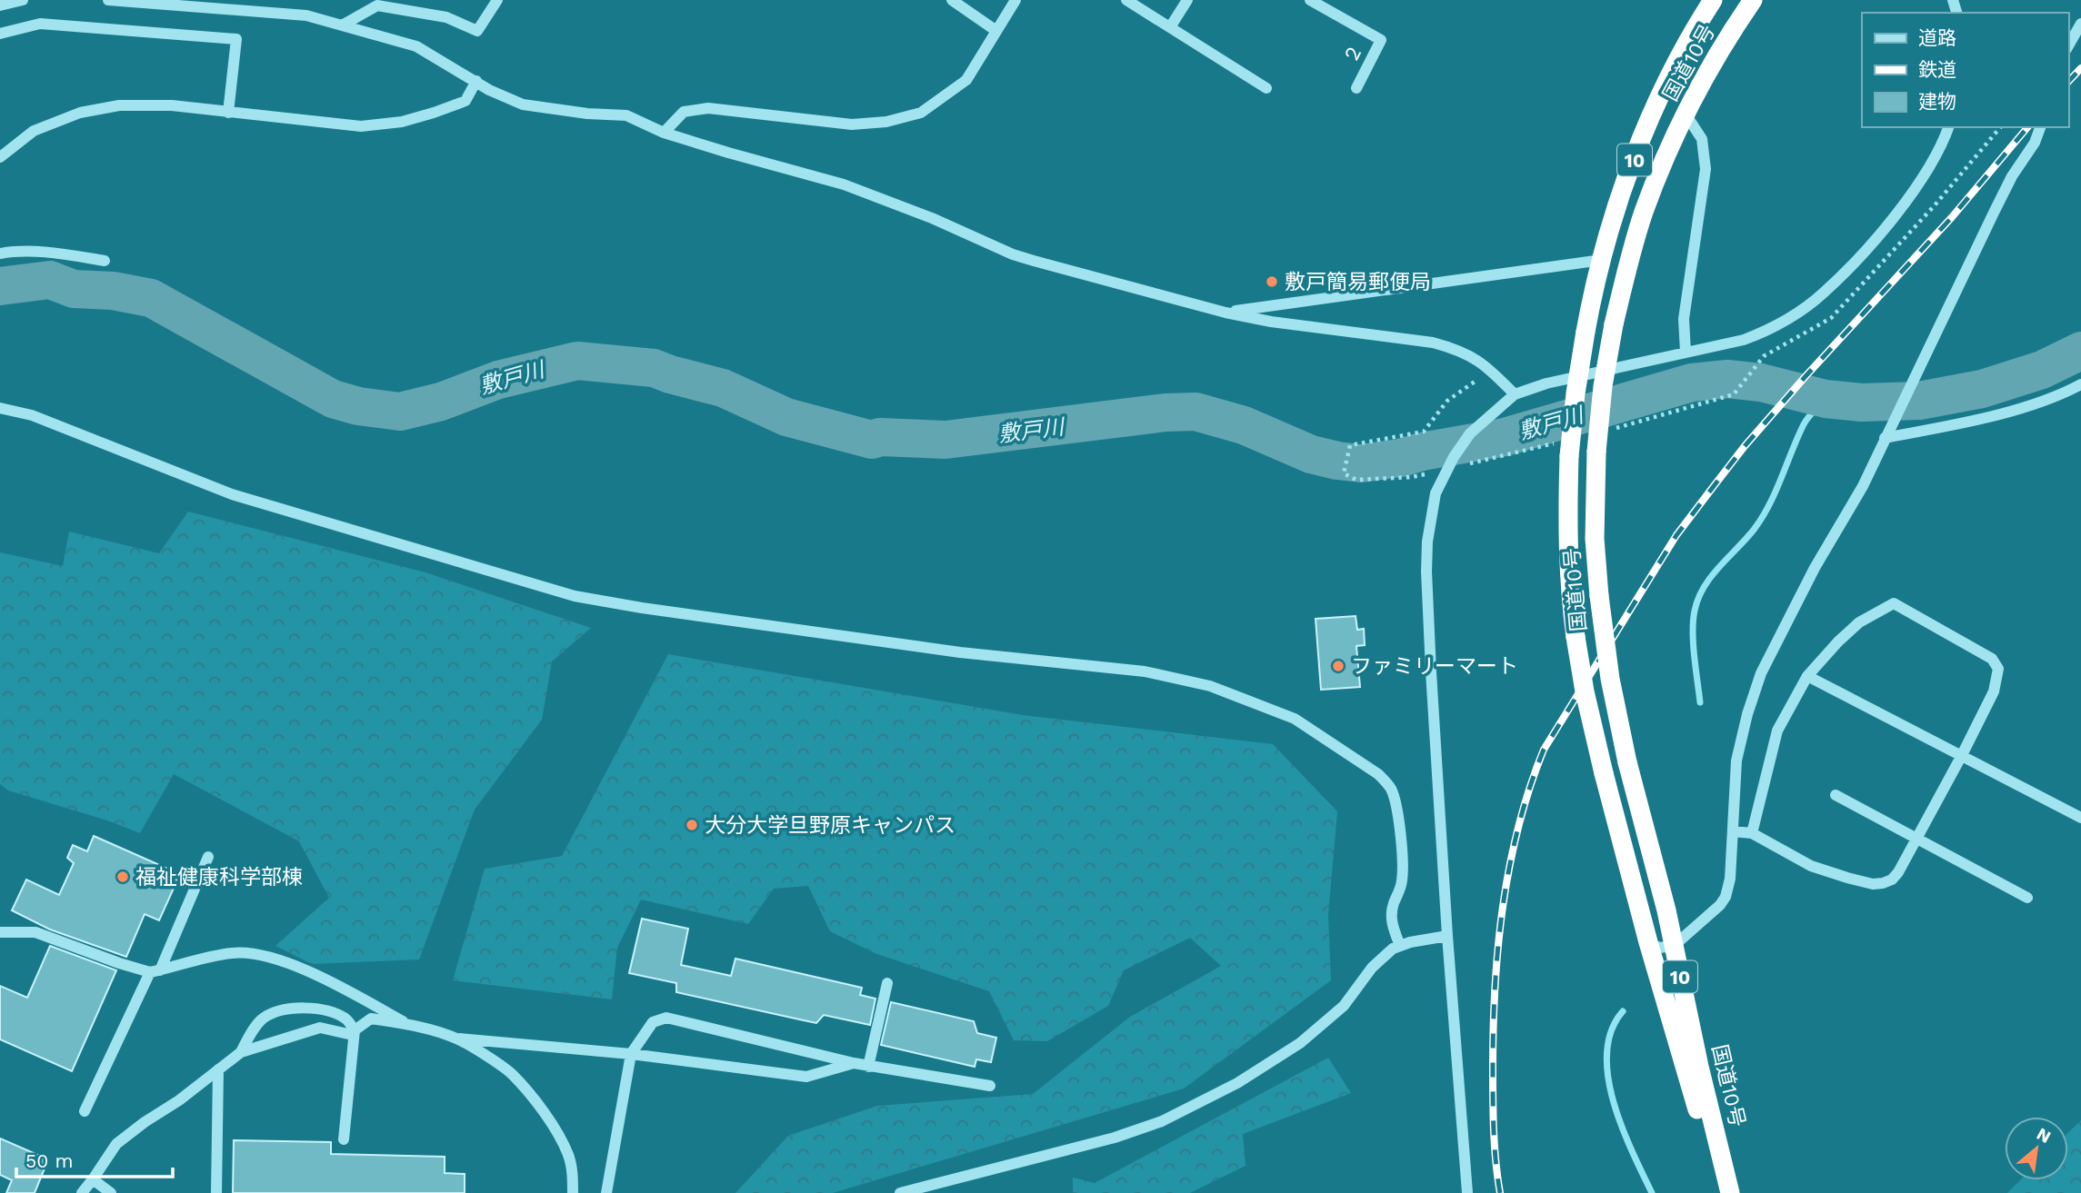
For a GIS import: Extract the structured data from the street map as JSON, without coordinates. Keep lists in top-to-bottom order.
{
  "streets": {
    "highway": ["国道10号", "10"],
    "street": ["2"]
  },
  "water": ["敷戸川"],
  "places": [
    "敷戸簡易郵便局",
    "ファミリーマート",
    "大分大学旦野原キャンパス",
    "福祉健康科学部棟"
  ],
  "legend": ["道路", "鉄道", "建物"],
  "scale_bar": "50 m",
  "north": "top right"
}
